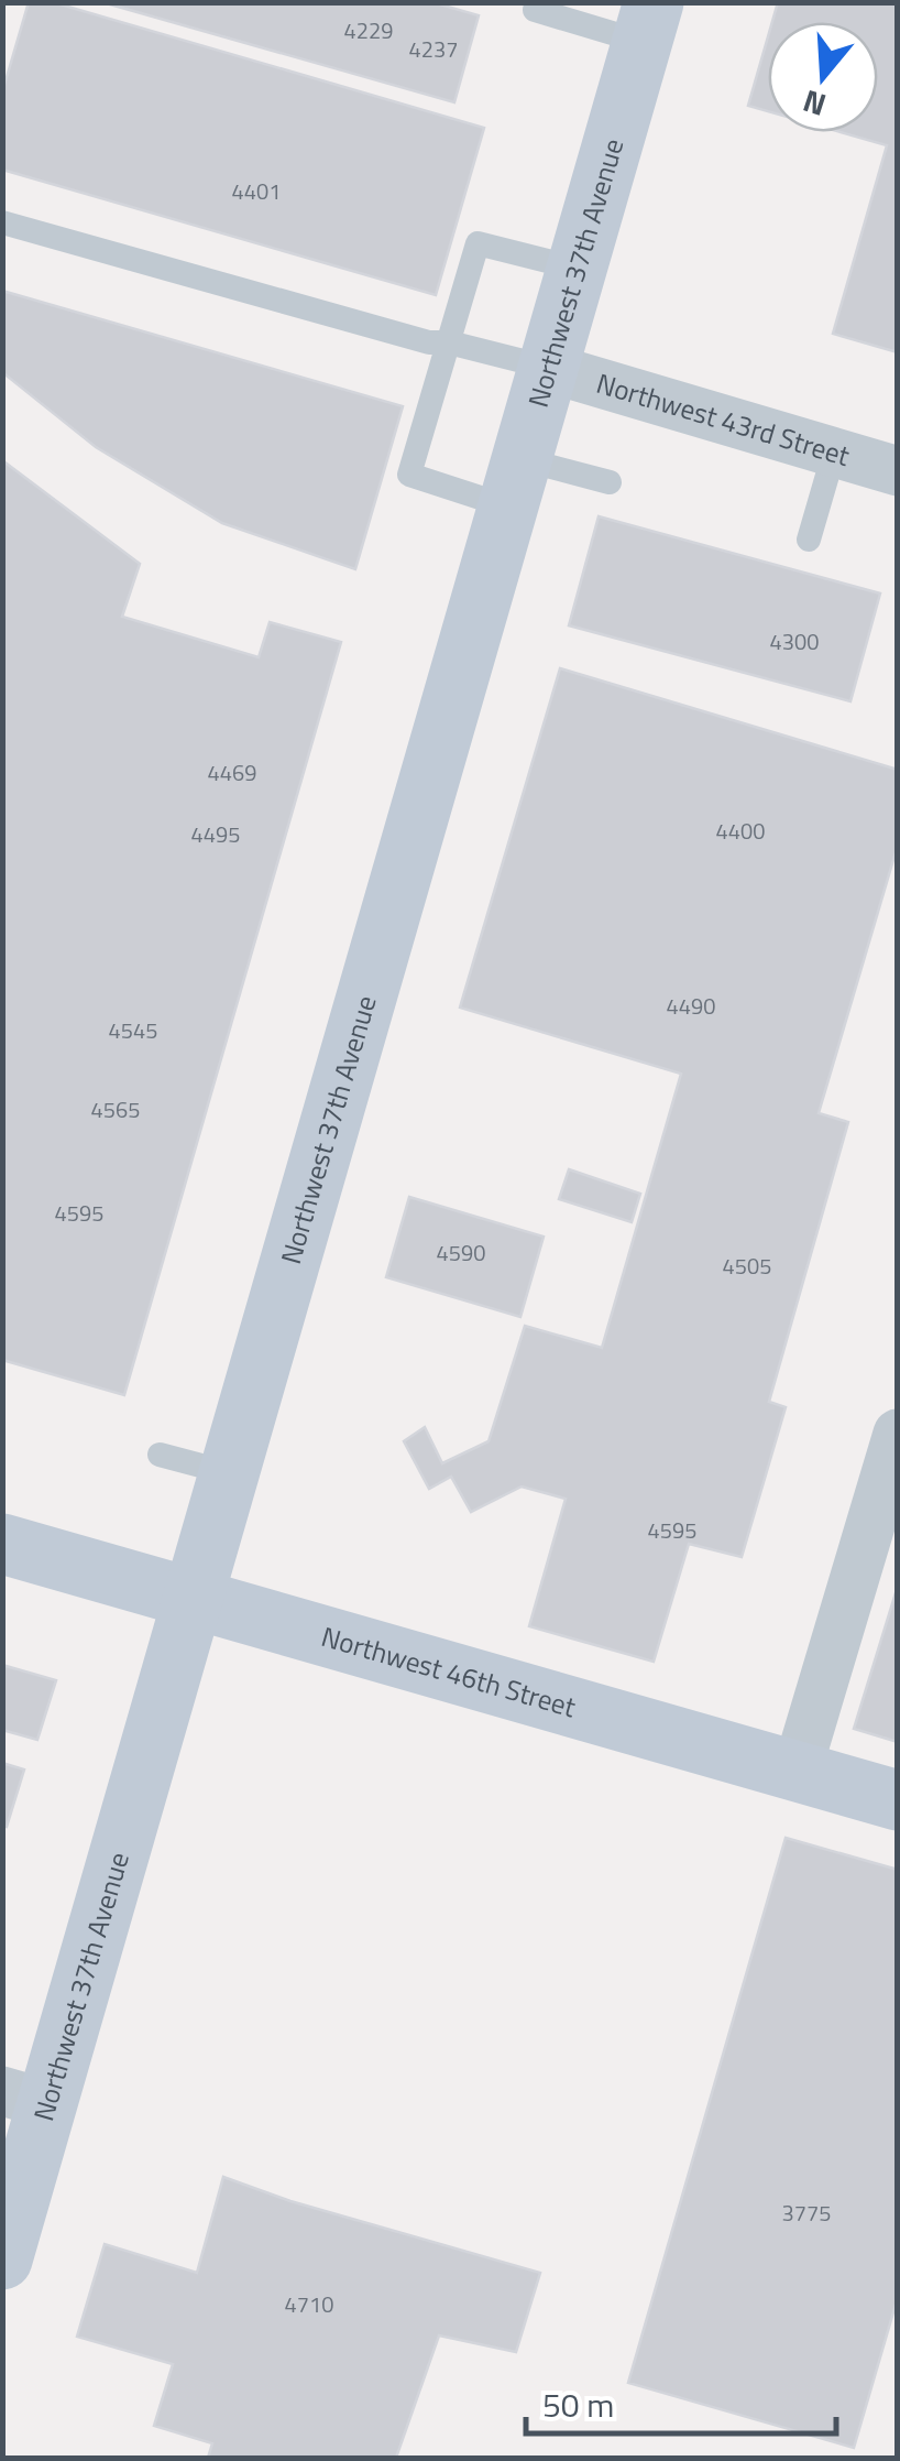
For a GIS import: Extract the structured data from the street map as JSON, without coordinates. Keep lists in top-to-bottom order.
{
  "streets": {
    "street": ["Northwest 37th Avenue", "Northwest 43rd Street", "Northwest 46th Street"]
  },
  "crossings": [
    ["Northwest 37th Avenue", "Northwest 43rd Street"],
    ["Northwest 37th Avenue", "Northwest 46th Street"]
  ],
  "house_numbers": [
    "4229",
    "4237",
    "4401",
    "4300",
    "4469",
    "4400",
    "4495",
    "4490",
    "4545",
    "4565",
    "4595",
    "4590",
    "4505",
    "4595",
    "3775",
    "4710"
  ],
  "scale_bar": "50 m",
  "north": "bottom"
}
